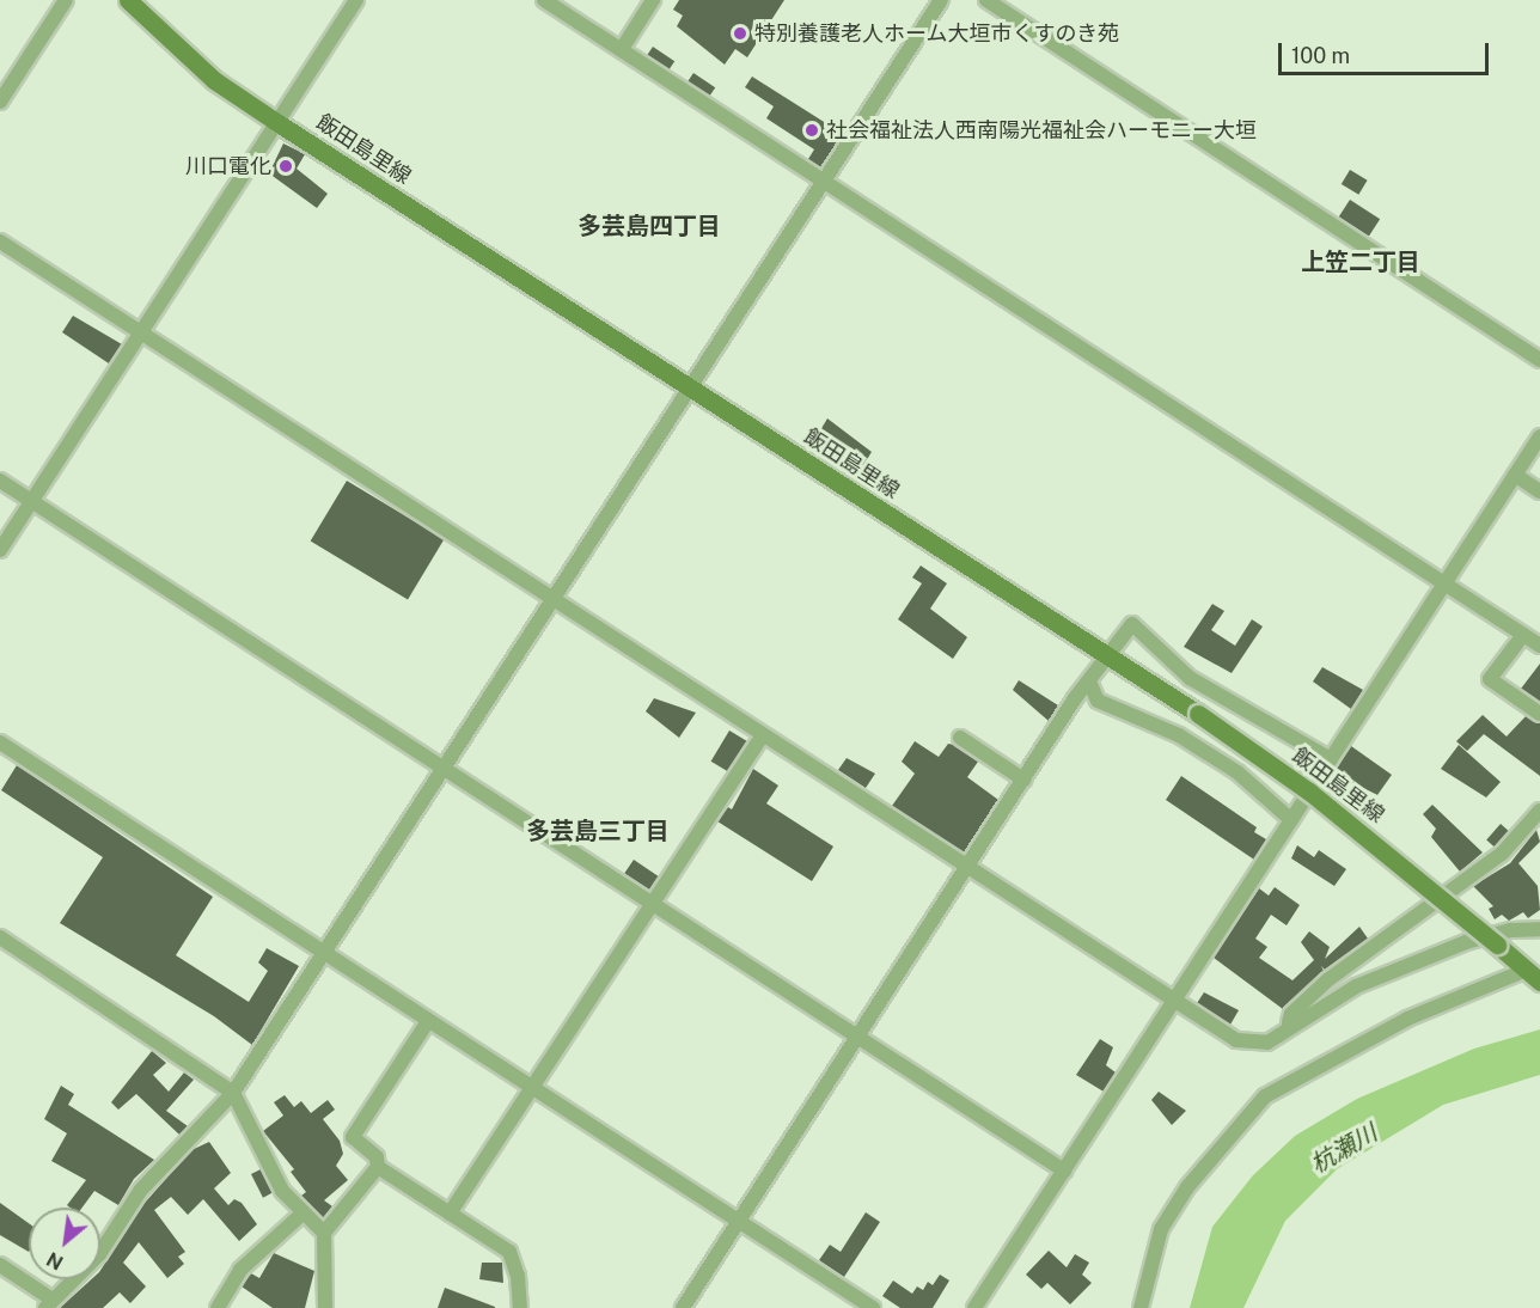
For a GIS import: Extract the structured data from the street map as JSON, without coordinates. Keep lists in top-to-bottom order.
{
  "streets": {
    "main road": ["飯田島里線"]
  },
  "districts": ["多芸島四丁目", "上笠二丁目", "多芸島三丁目"],
  "water": ["杭瀬川"],
  "places": ["特別養護老人ホーム大垣市くすのき苑", "社会福祉法人西南陽光福祉会ハーモニー大垣", "川口電化"],
  "scale_bar": "100 m",
  "north": "bottom left"
}
